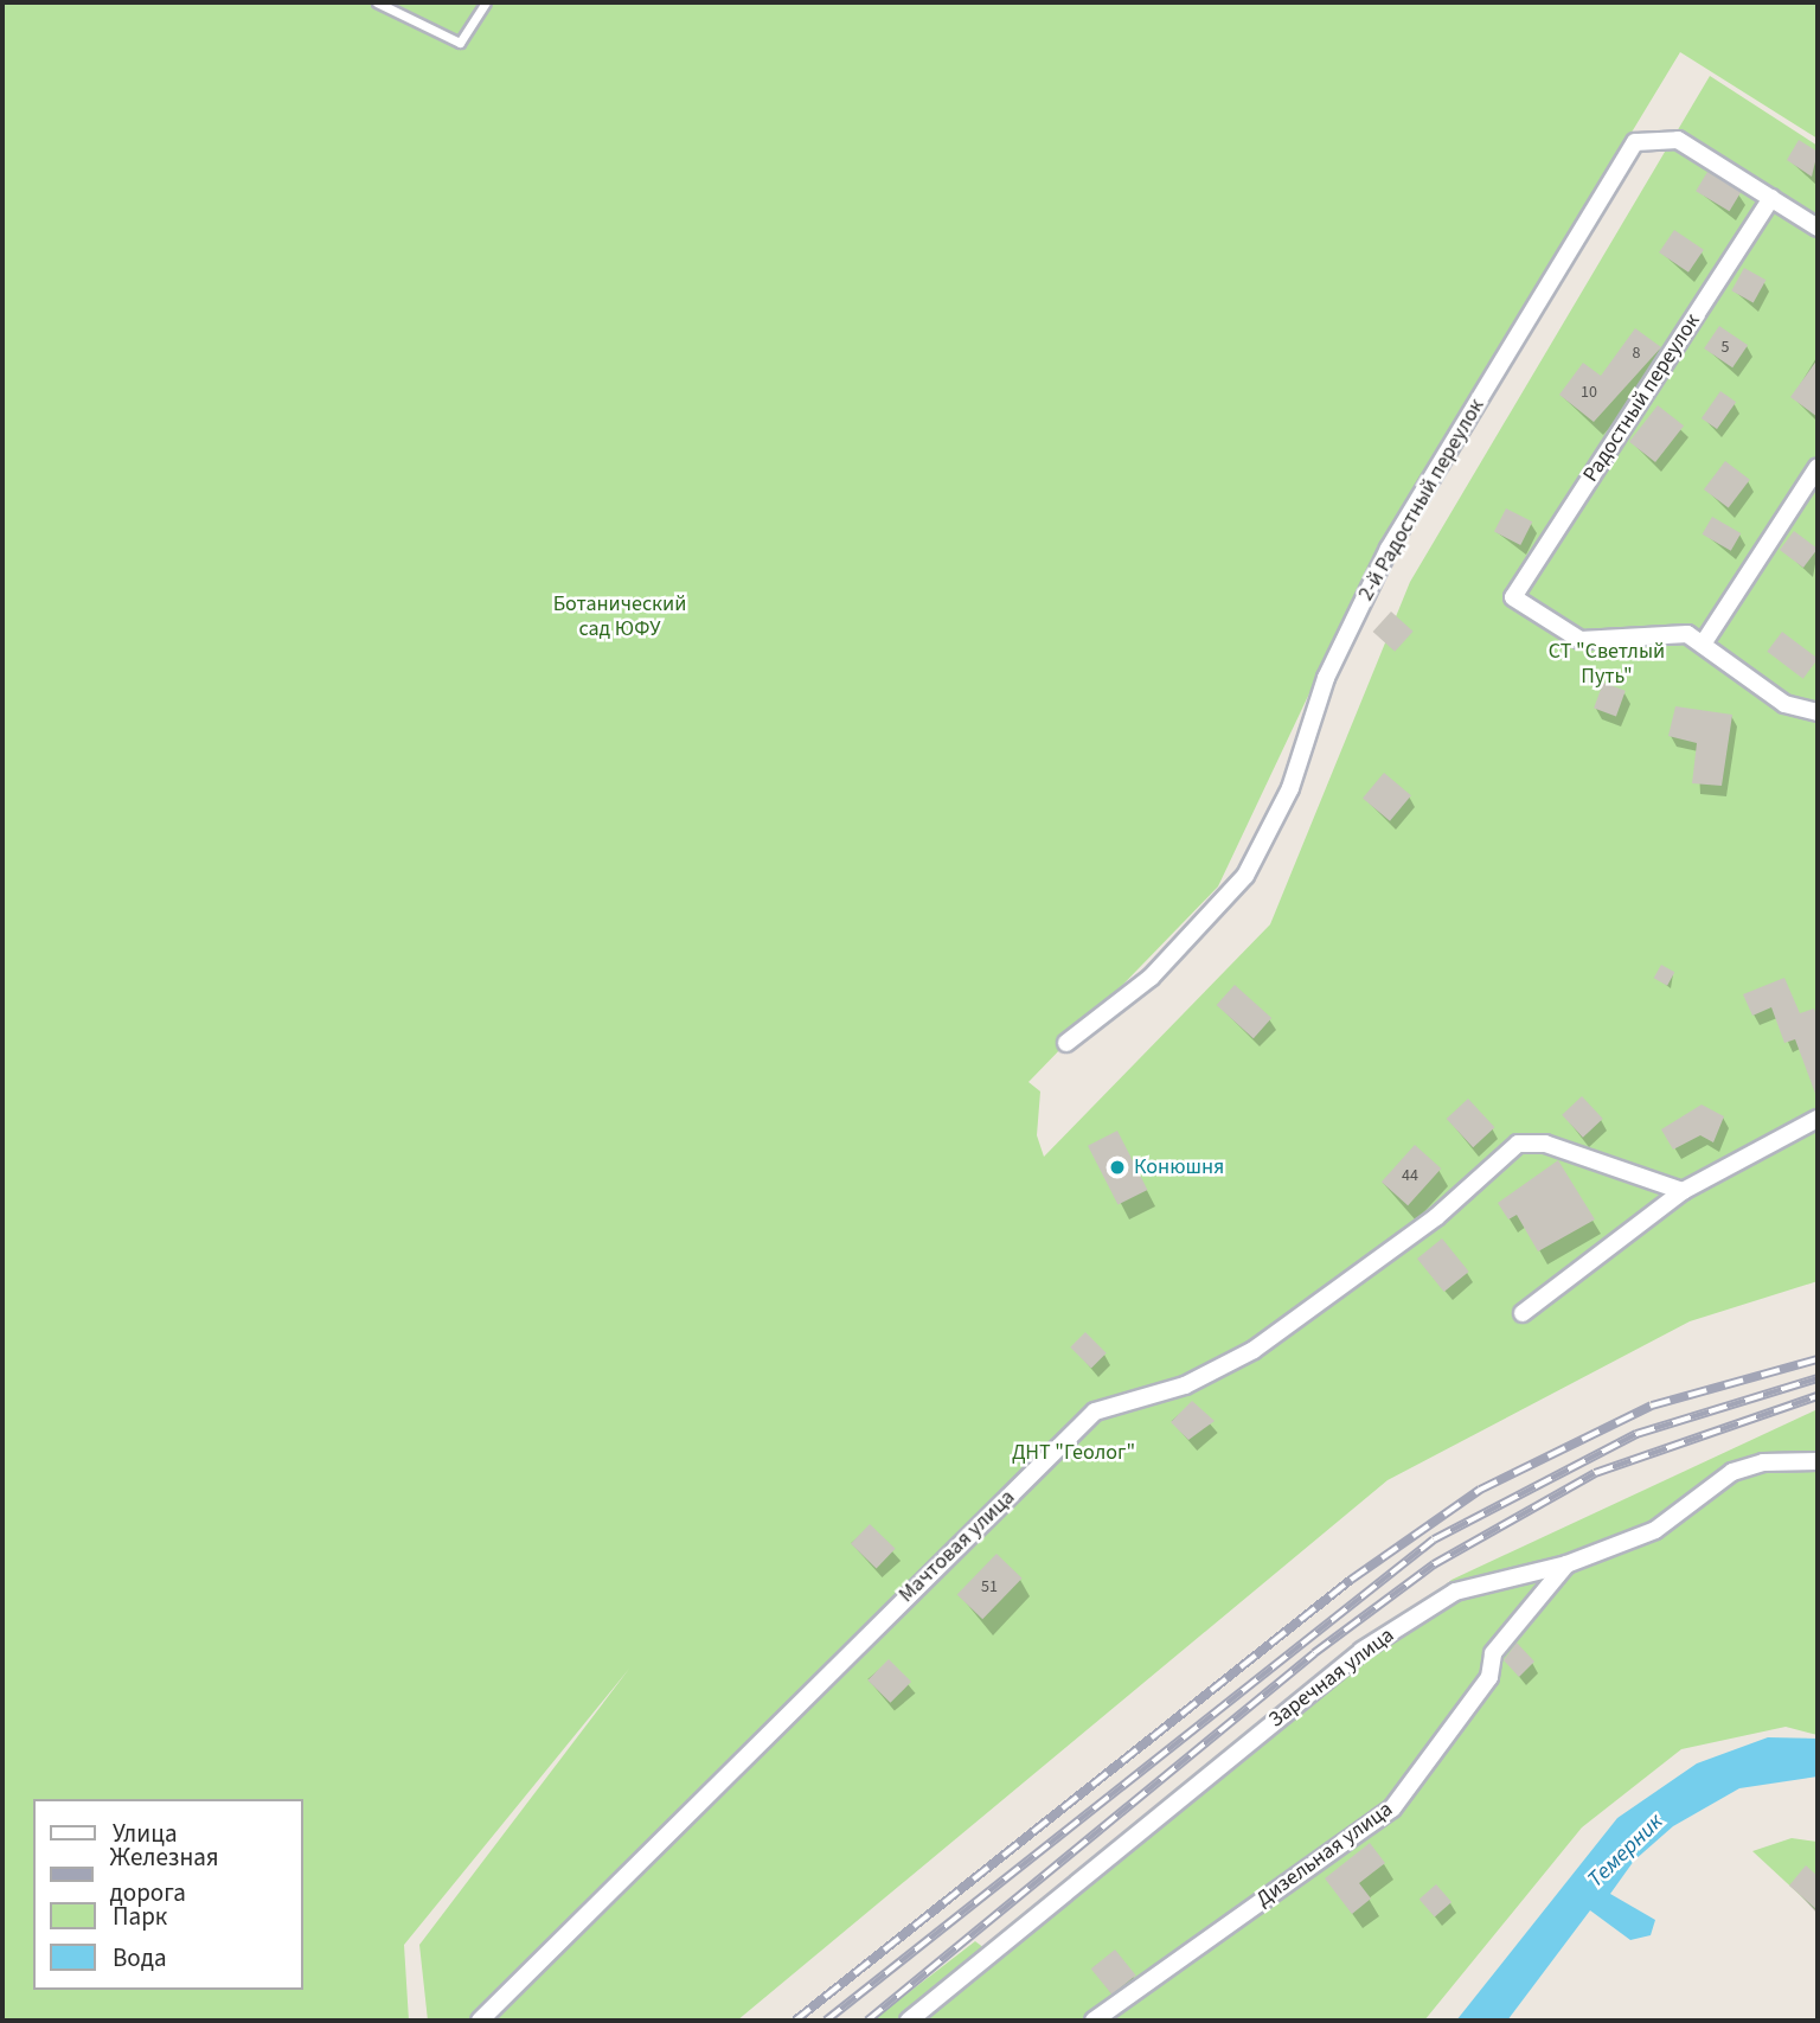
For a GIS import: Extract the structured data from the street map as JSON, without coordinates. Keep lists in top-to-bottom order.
{
  "streets": {
    "street": [
      "Радостный переулок",
      "2-й Радостный переулок",
      "Мачтовая улица",
      "Заречная улица",
      "Дизельная улица"
    ]
  },
  "crossings": [
    ["Радостный переулок", "2-й Радостный переулок"],
    ["Заречная улица", "Дизельная улица"]
  ],
  "water": ["Темерник"],
  "parks": ["Ботанический сад ЮФУ", "СТ \"Светлый Путь\"", "ДНТ \"Геолог\""],
  "places": ["Конюшня"],
  "house_numbers": [
    "5",
    "8",
    "10",
    "44",
    "51"
  ],
  "legend": [
    "Улица",
    "Железная дорога",
    "Парк",
    "Вода"
  ]
}
